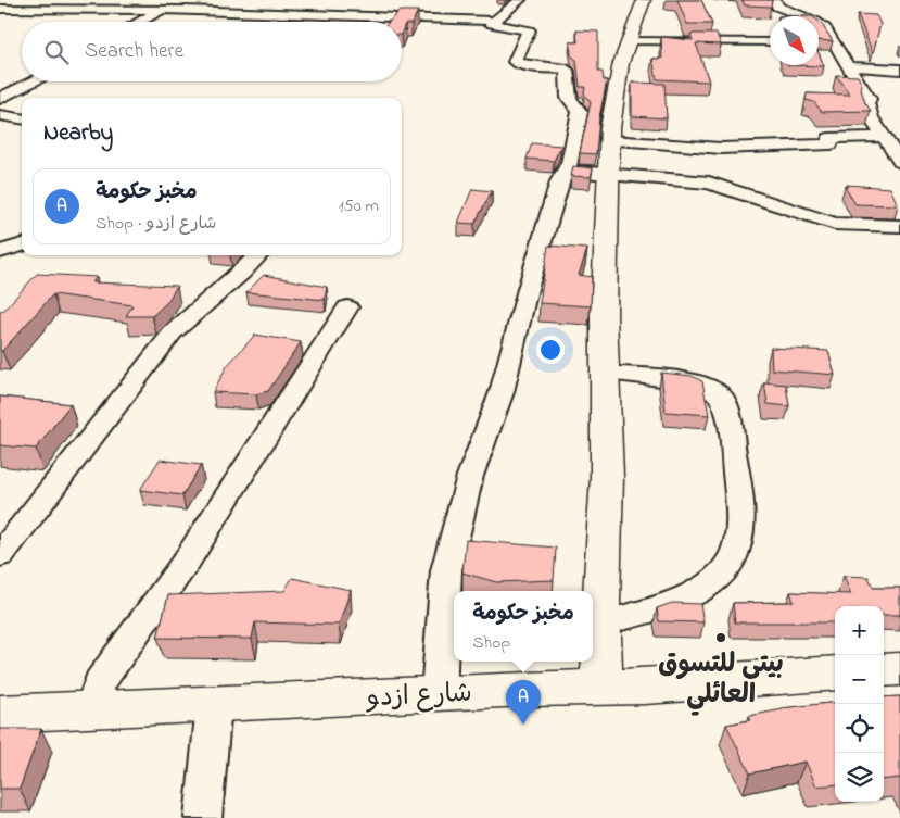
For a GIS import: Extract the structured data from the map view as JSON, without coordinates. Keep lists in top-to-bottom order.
{
  "streets": {
    "street": ["شارع ازدو"]
  },
  "places": ["بيتي للتسوق العائلي"],
  "north": "bottom right",
  "page": {
    "search": "Search here",
    "heading": "Nearby",
    "list": [
      {
        "mark": "A",
        "name": "مخبز حكومة",
        "note": "Shop · شارع ازدو",
        "value": "150 m"
      }
    ],
    "popup": ["مخبز حكومة", "Shop"],
    "map_buttons": ["+", "−"],
    "pins": "A"
  }
}
